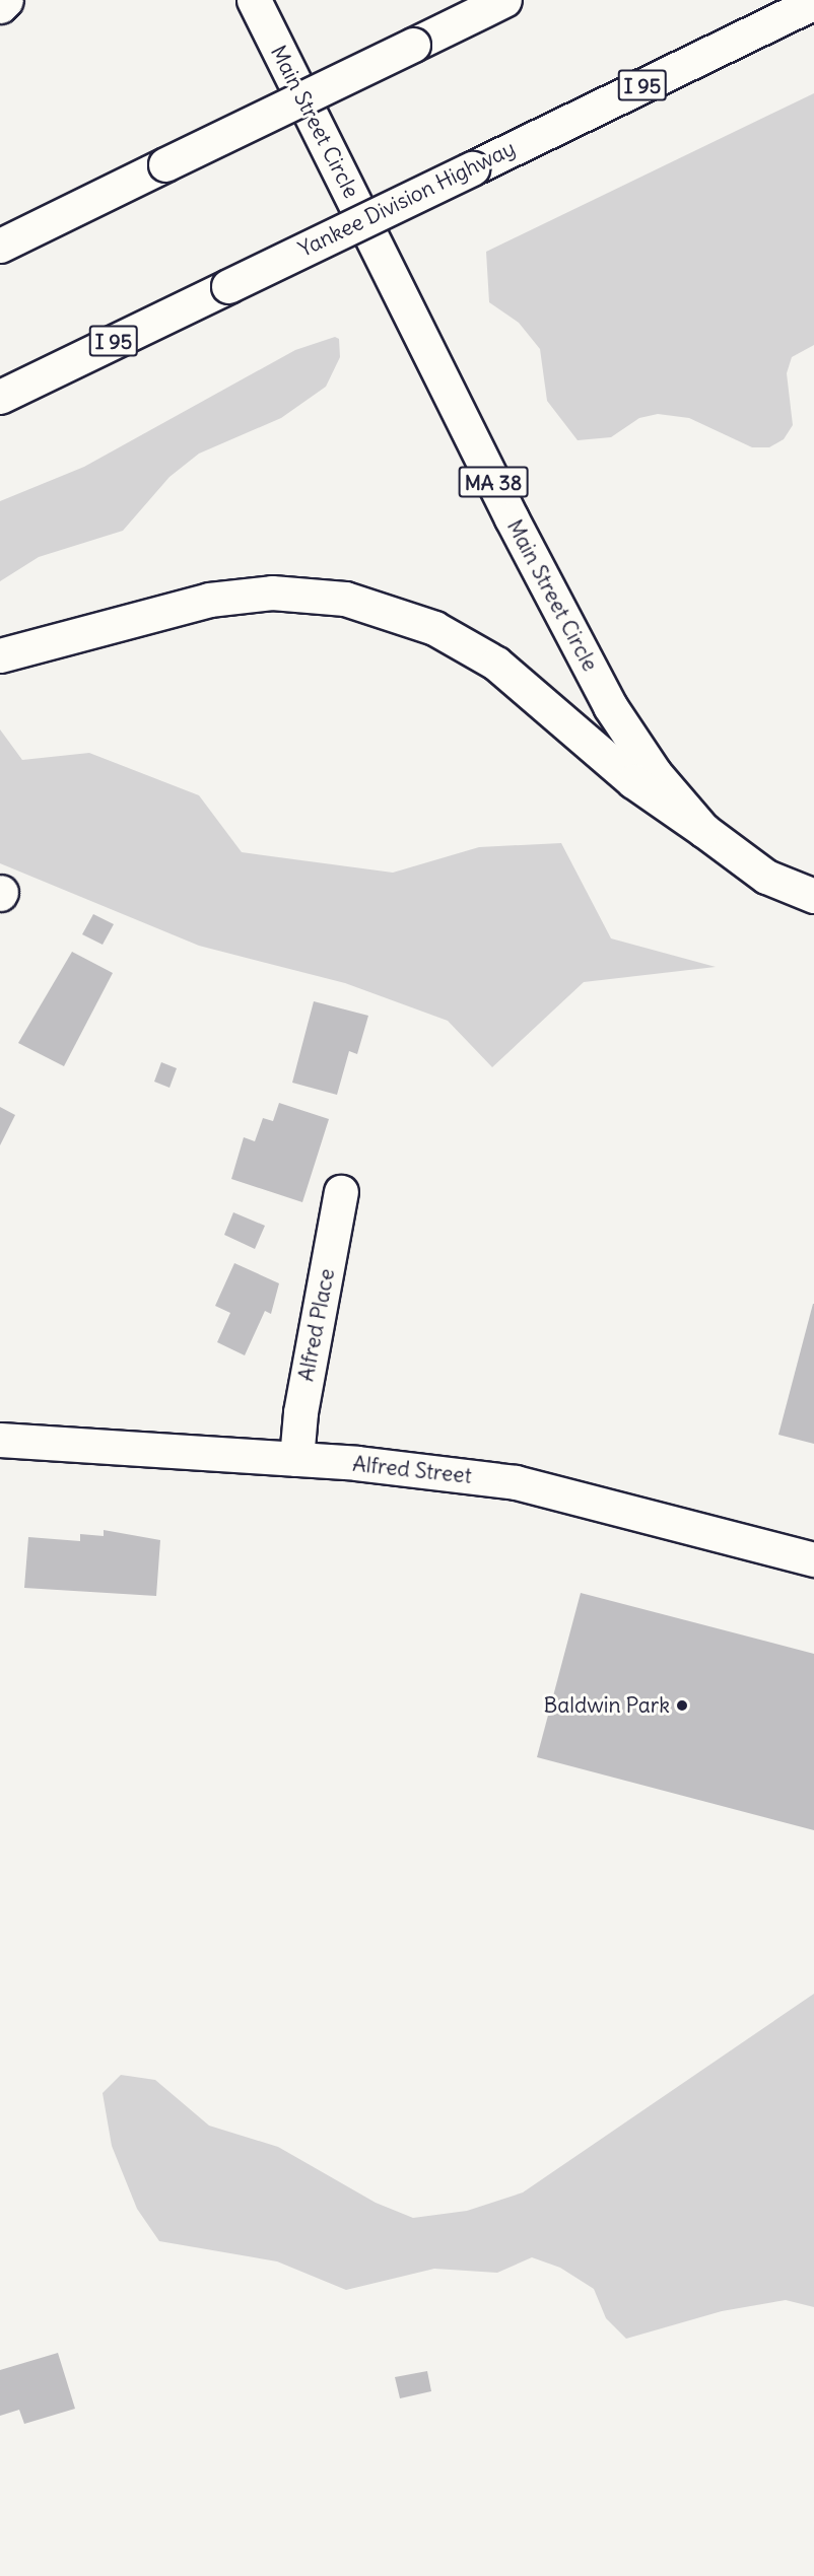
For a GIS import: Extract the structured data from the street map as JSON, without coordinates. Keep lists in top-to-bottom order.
{
  "streets": {
    "main road": [
      "I 95",
      "Main Street Circle",
      "Yankee Division Highway",
      "MA 38",
      "Alfred Place",
      "Alfred Street"
    ]
  },
  "crossings": [
    ["Alfred Place", "Alfred Street"]
  ],
  "places": ["Baldwin Park"]
}
